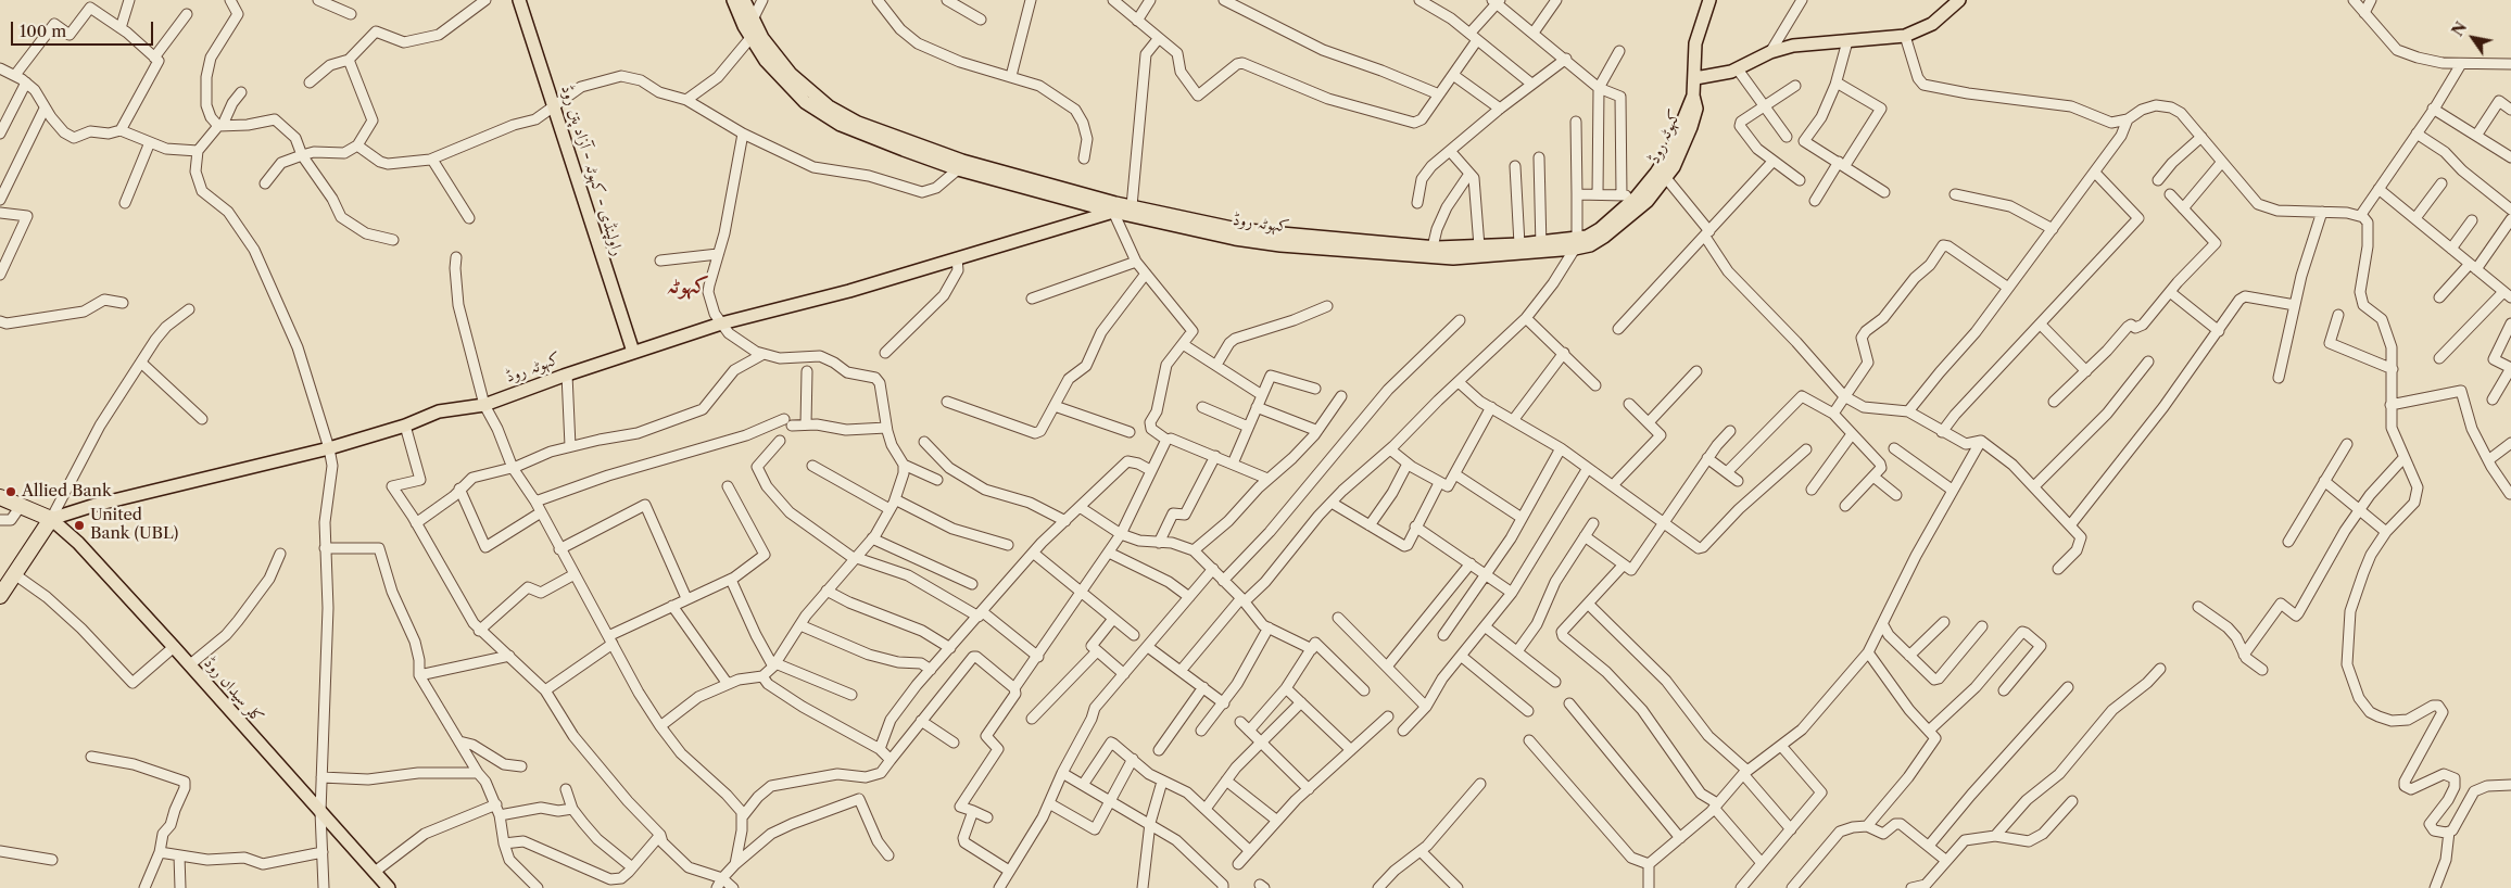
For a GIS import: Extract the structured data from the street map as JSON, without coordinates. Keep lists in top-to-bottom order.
{
  "streets": {
    "main road": ["کہوٹہ روڈ", "راولپنڈی - کہوٹہ - آزاد پتن روڈ", "کلر سیداں روڈ"]
  },
  "crossings": [
    ["کہوٹہ روڈ", "راولپنڈی - کہوٹہ - آزاد پتن روڈ"],
    ["کہوٹہ روڈ", "کلر سیداں روڈ"]
  ],
  "districts": ["کہوٹہ"],
  "places": ["Allied Bank", "United Bank (UBL)"],
  "scale_bar": "100 m",
  "north": "top left"
}
